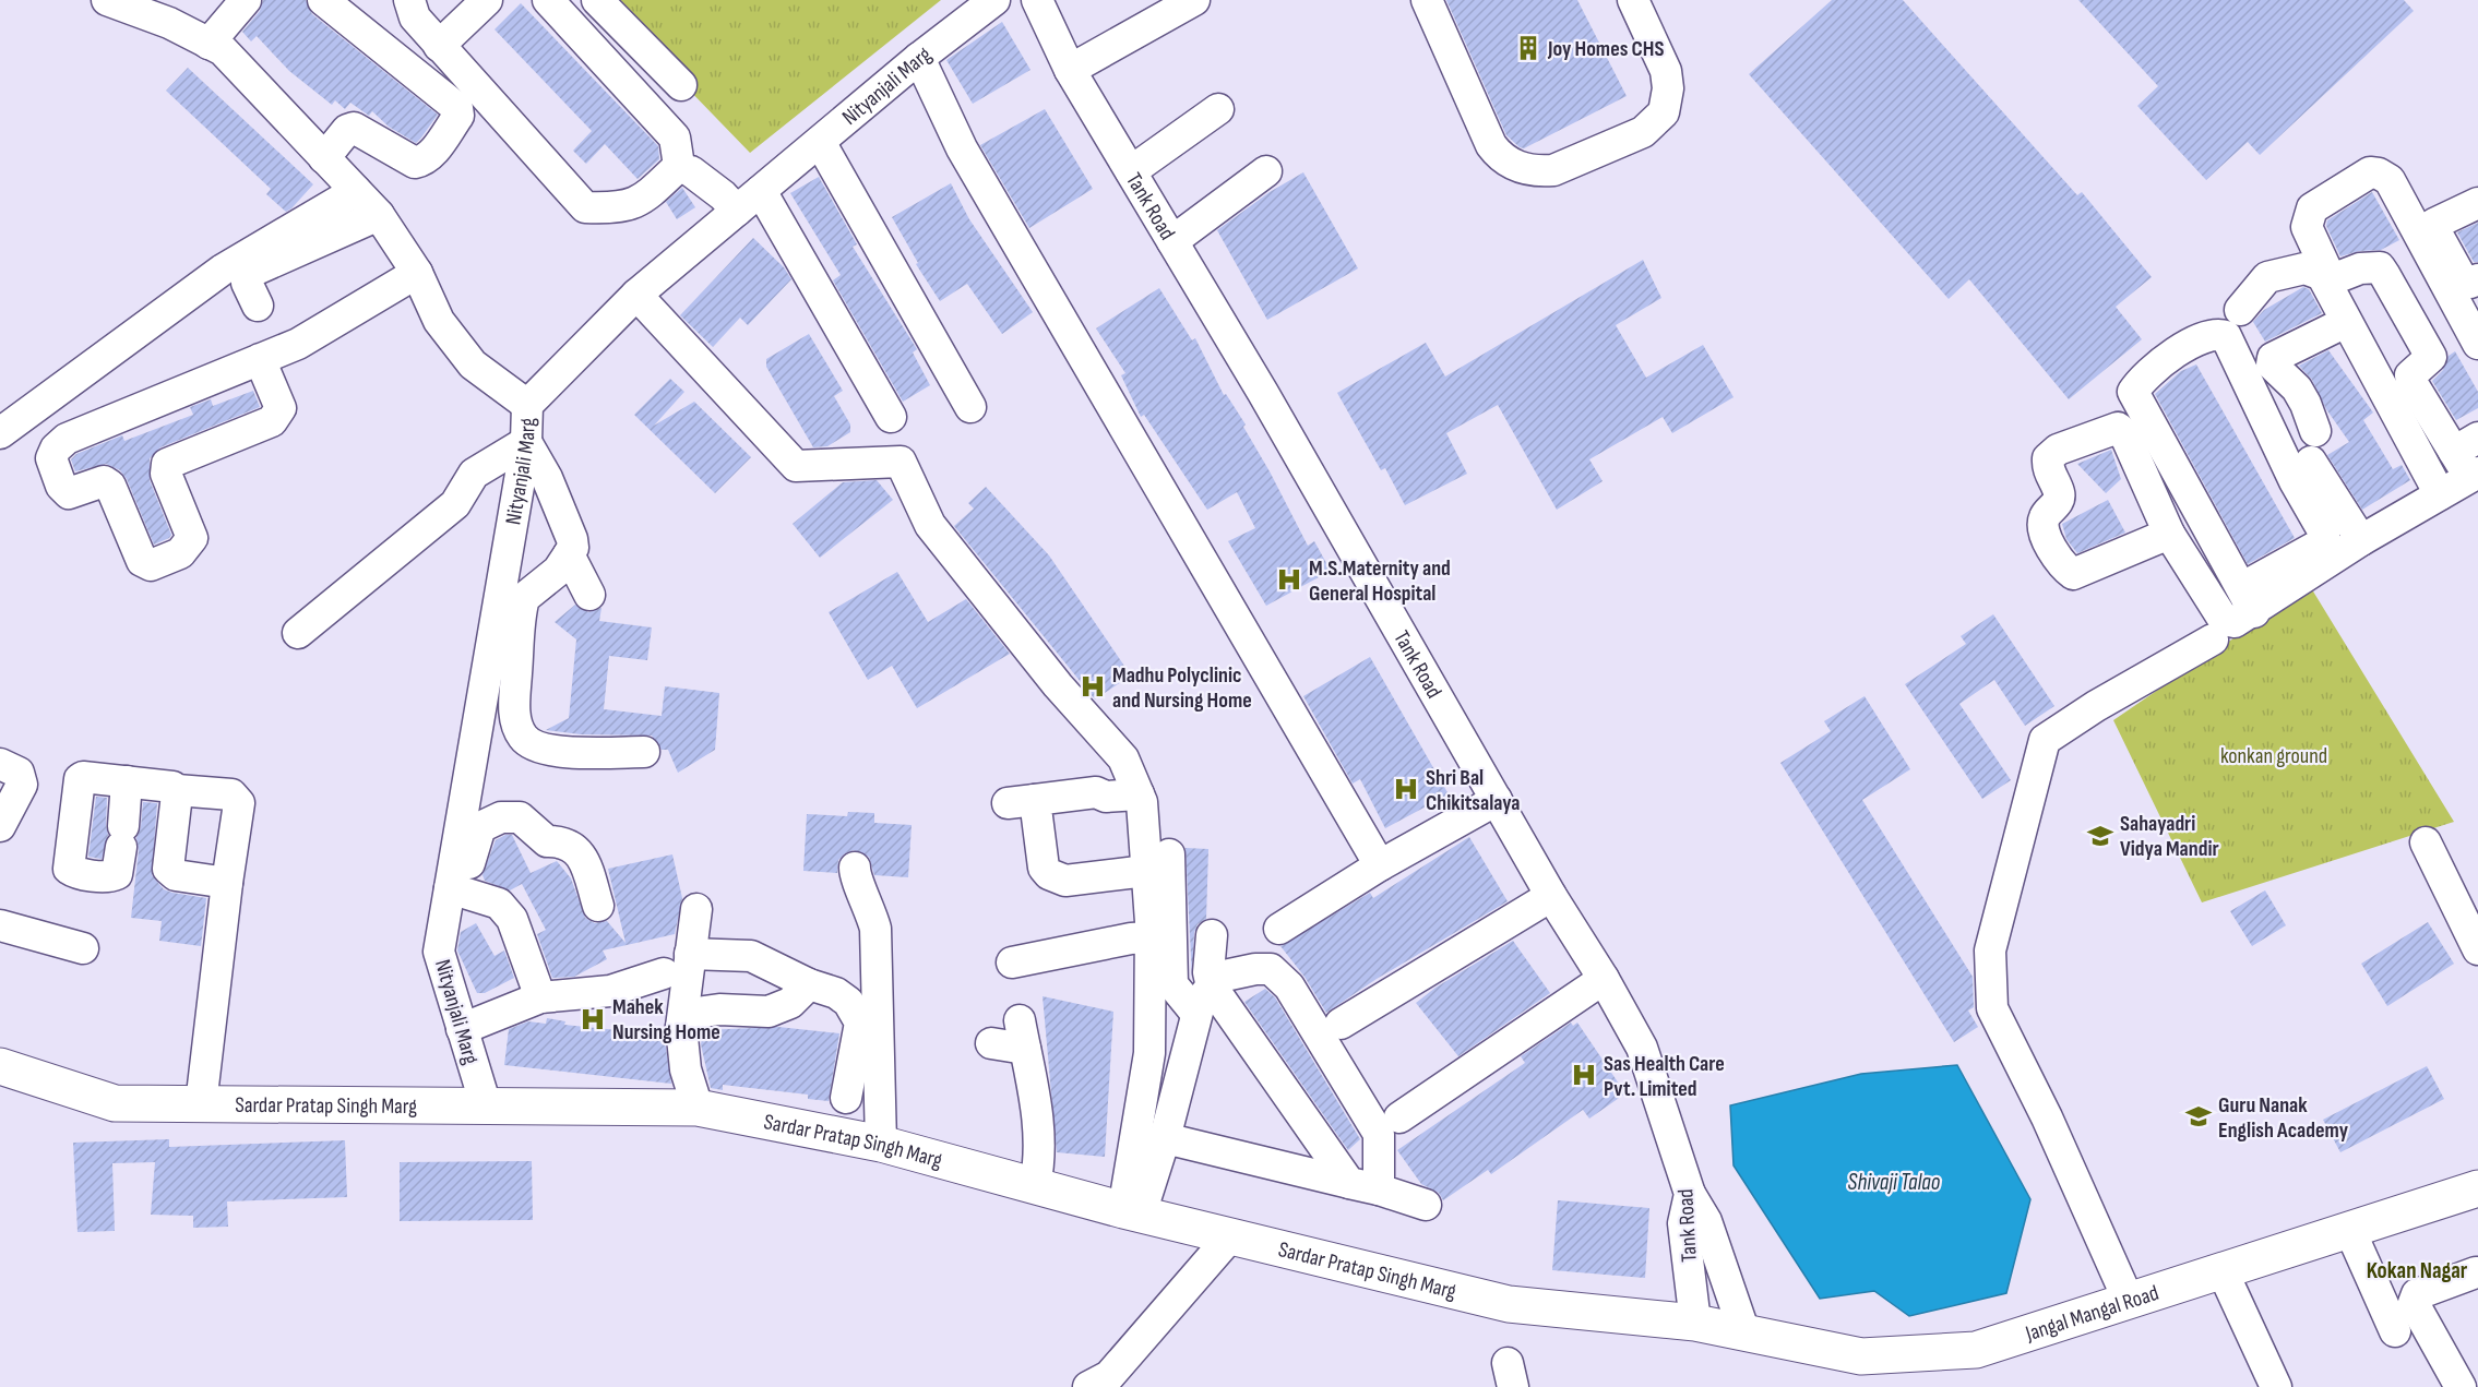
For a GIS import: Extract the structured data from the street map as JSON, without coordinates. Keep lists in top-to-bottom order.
{
  "streets": {
    "main road": ["Sardar Pratap Singh Marg", "Jangal Mangal Road"],
    "street": ["Nityanjali Marg", "Tank Road"]
  },
  "crossings": [
    ["Nityanjali Marg", "Sardar Pratap Singh Marg"],
    ["Tank Road", "Sardar Pratap Singh Marg"],
    ["Tank Road", "Jangal Mangal Road"],
    ["Sardar Pratap Singh Marg", "Jangal Mangal Road"]
  ],
  "districts": ["Kokan Nagar"],
  "water": ["Shivaji Talao"],
  "parks": ["konkan ground"],
  "places": {
    "building": ["Joy Homes CHS"],
    "hospital": [
      "M.S.Maternity and General Hospital",
      "Madhu Polyclinic and Nursing Home",
      "Shri Bal Chikitsalaya",
      "Mahek Nursing Home",
      "Sas Health Care Pvt. Limited"
    ],
    "school or university": ["Sahayadri Vidya Mandir", "Guru Nanak English Academy"]
  }
}
